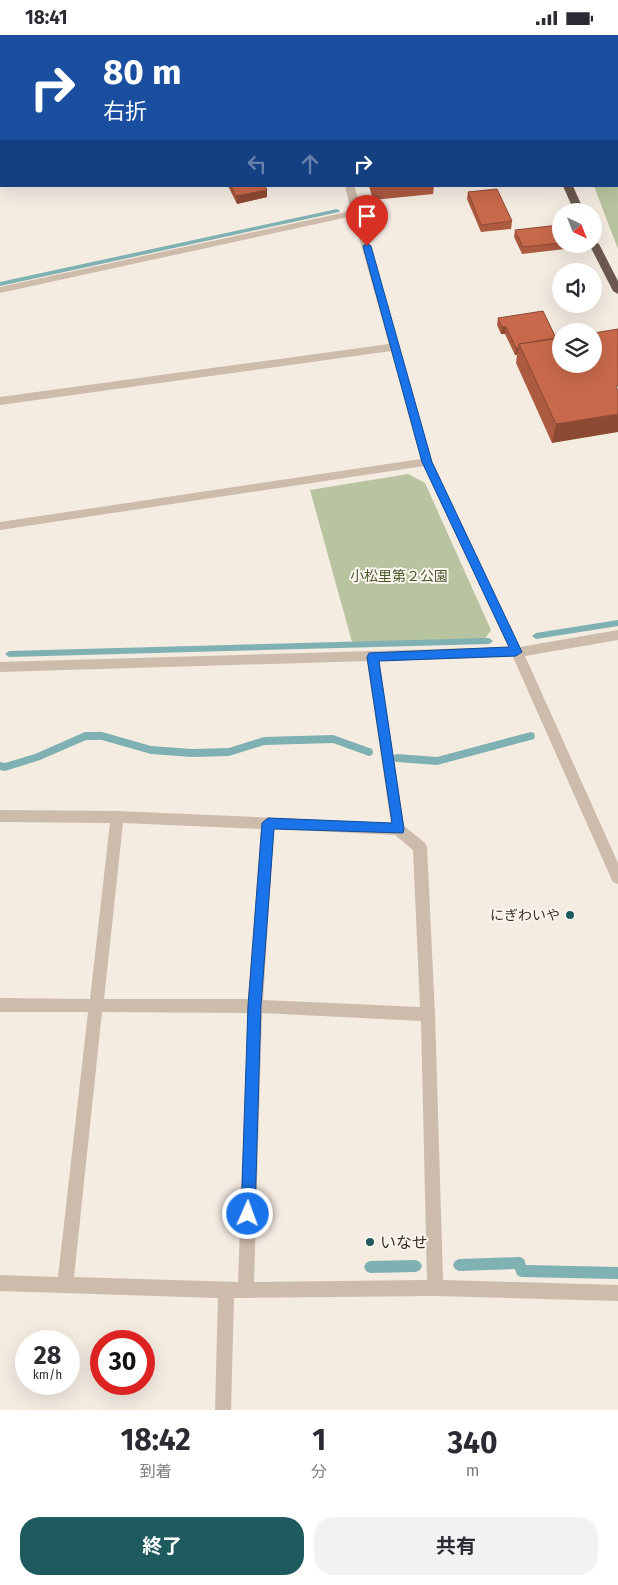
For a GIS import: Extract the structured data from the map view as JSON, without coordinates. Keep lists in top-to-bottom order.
{
  "parks": ["小松里第２公園"],
  "places": ["にぎわいや", "いなせ"],
  "north": "bottom right",
  "page": {
    "status": "18:41",
    "turn": ["80 m", "右折"],
    "speed": "28 km/h",
    "limit": "30",
    "eta": [
      "18:42",
      "到着",
      "1",
      "分",
      "340",
      "m"
    ],
    "buttons": ["終了", "共有"]
  }
}
